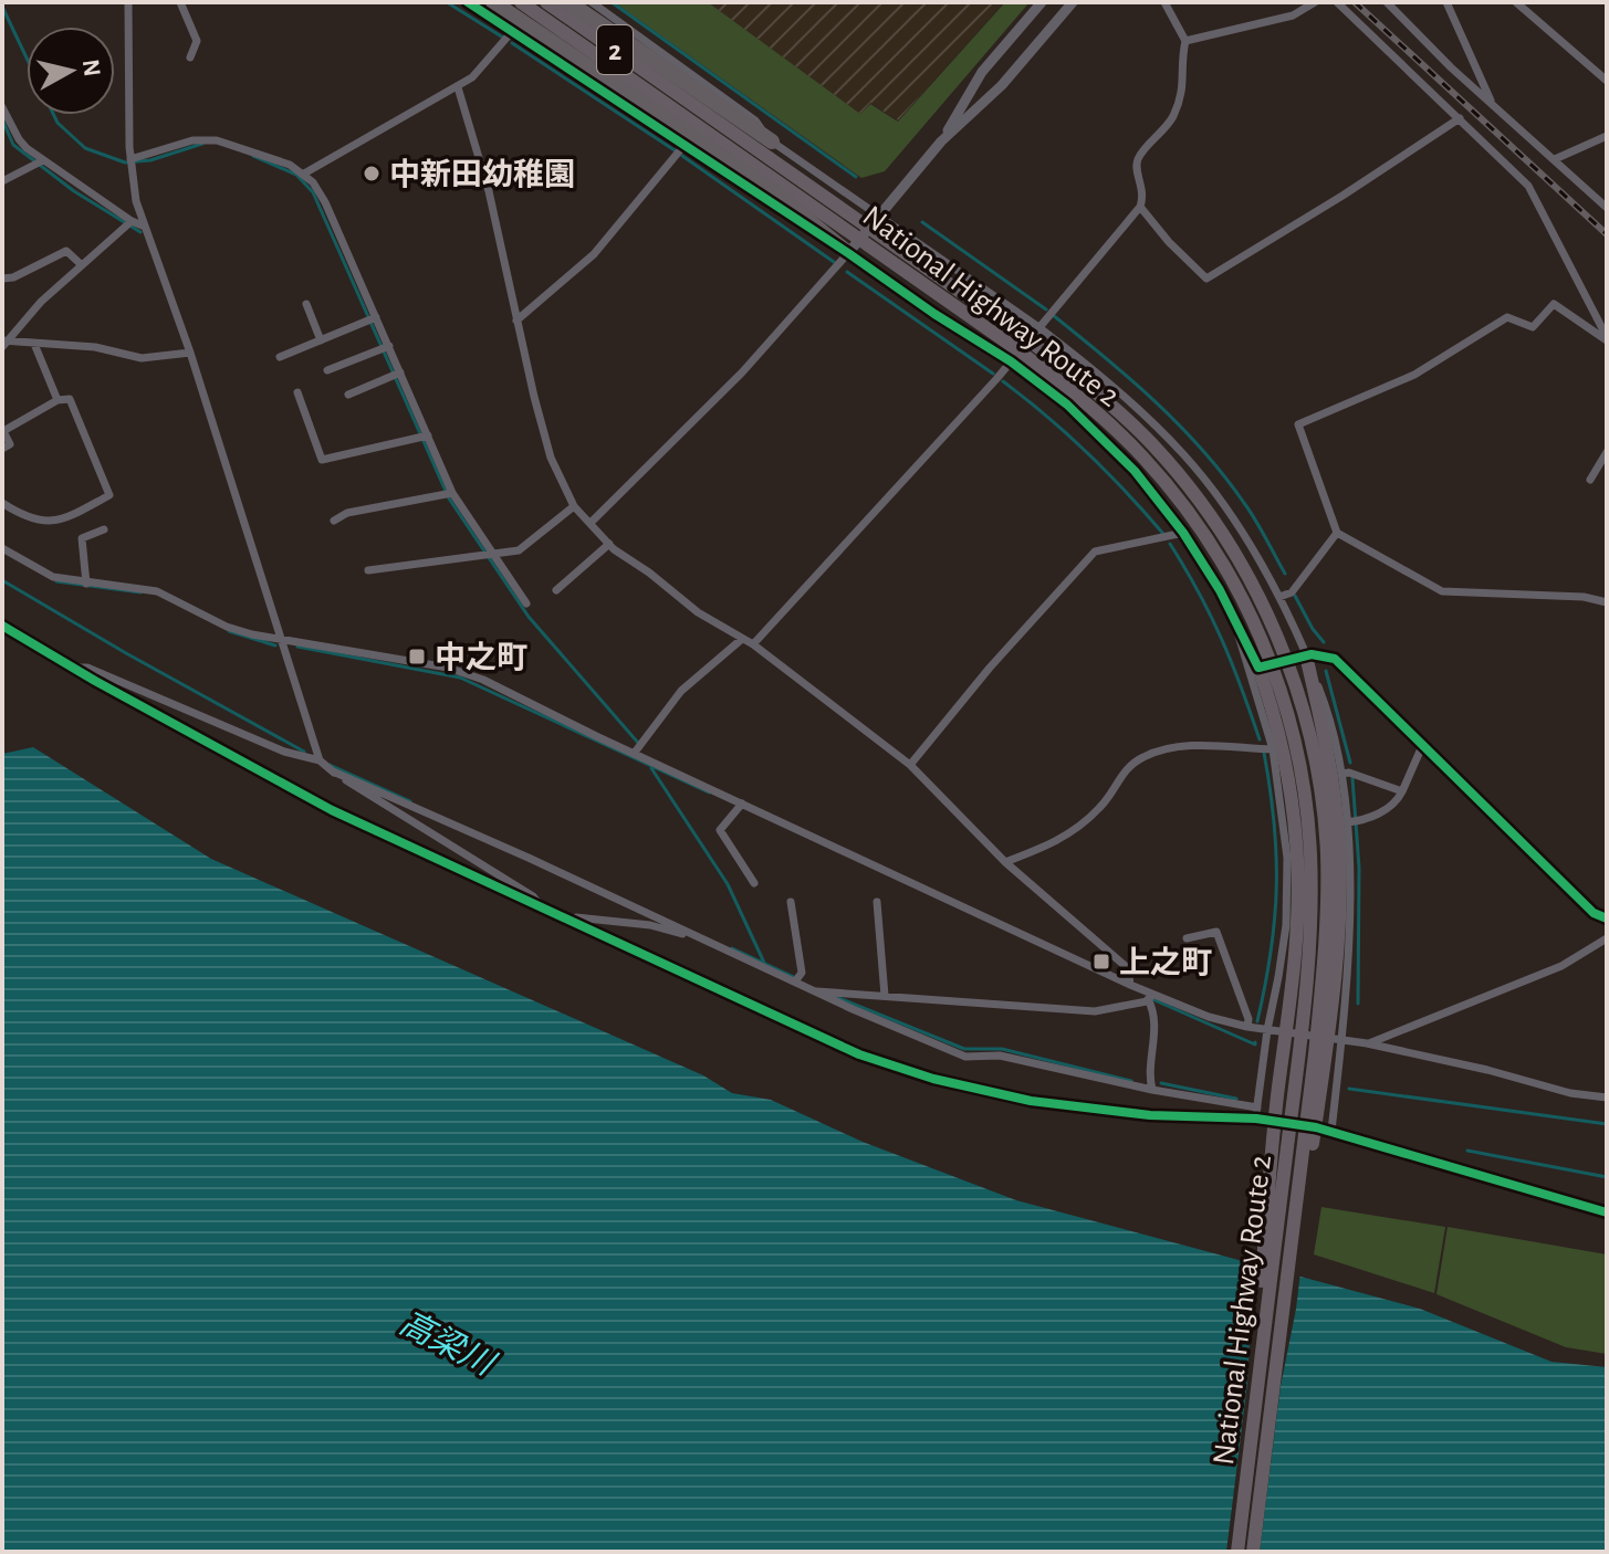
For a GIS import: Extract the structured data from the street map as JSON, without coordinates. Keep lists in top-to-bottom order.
{
  "streets": {
    "highway": ["2", "National Highway Route 2"]
  },
  "water": ["高梁川"],
  "places": {
    "other": ["中新田幼稚園"],
    "transit": ["中之町", "上之町"]
  },
  "north": "right"
}
